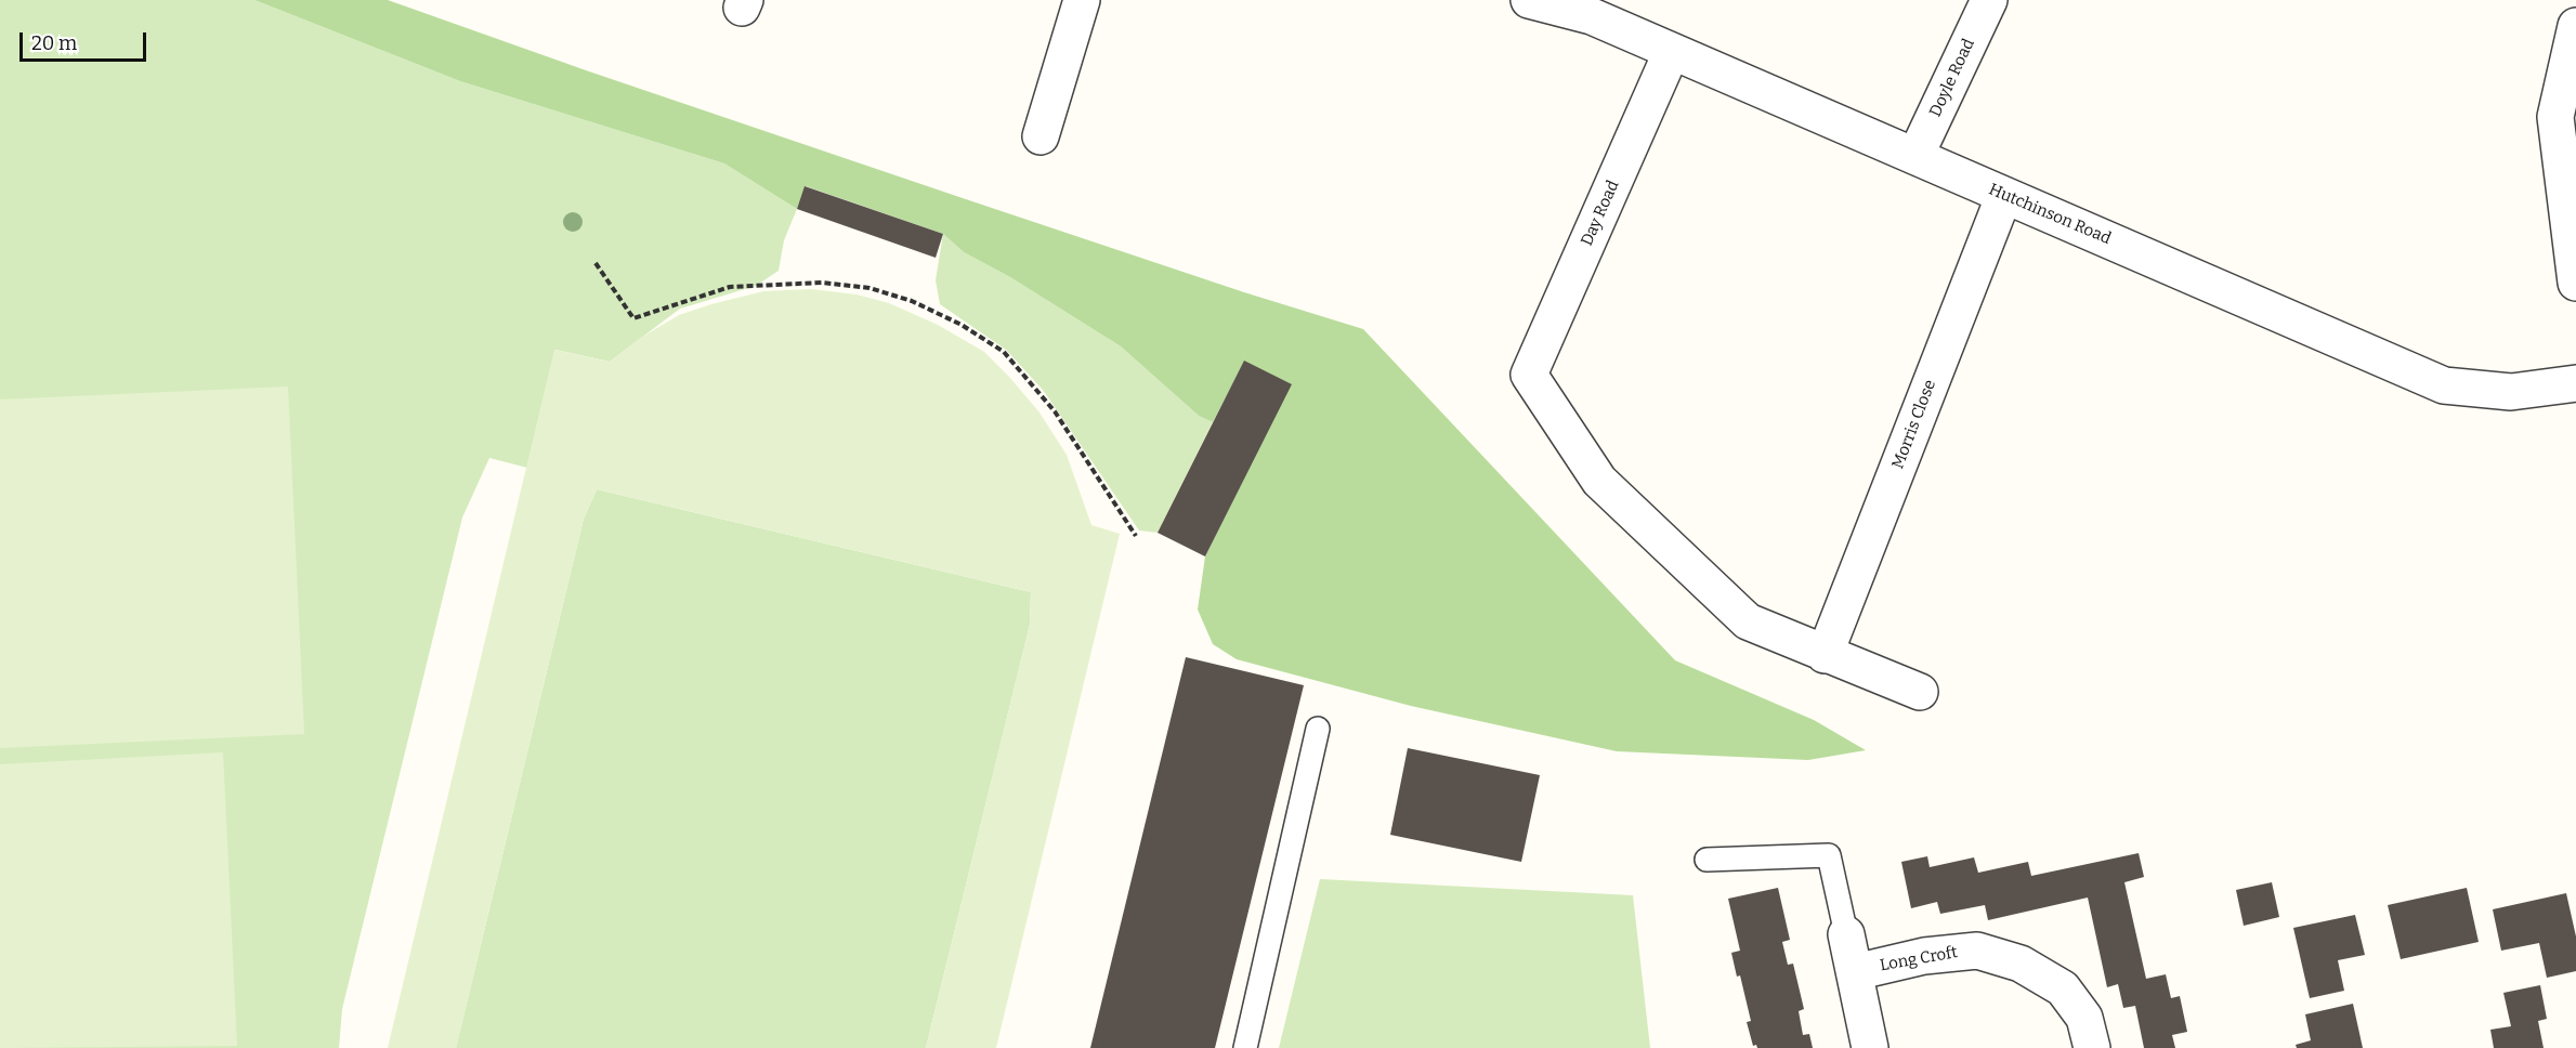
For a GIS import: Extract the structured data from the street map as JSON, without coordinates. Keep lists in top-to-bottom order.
{
  "streets": {
    "street": [
      "Doyle Road",
      "Day Road",
      "Hutchinson Road",
      "Morris Close",
      "Long Croft"
    ]
  },
  "crossings": [
    ["Doyle Road", "Hutchinson Road"],
    ["Day Road", "Hutchinson Road"],
    ["Day Road", "Morris Close"],
    ["Hutchinson Road", "Morris Close"]
  ],
  "scale_bar": "20 m"
}
